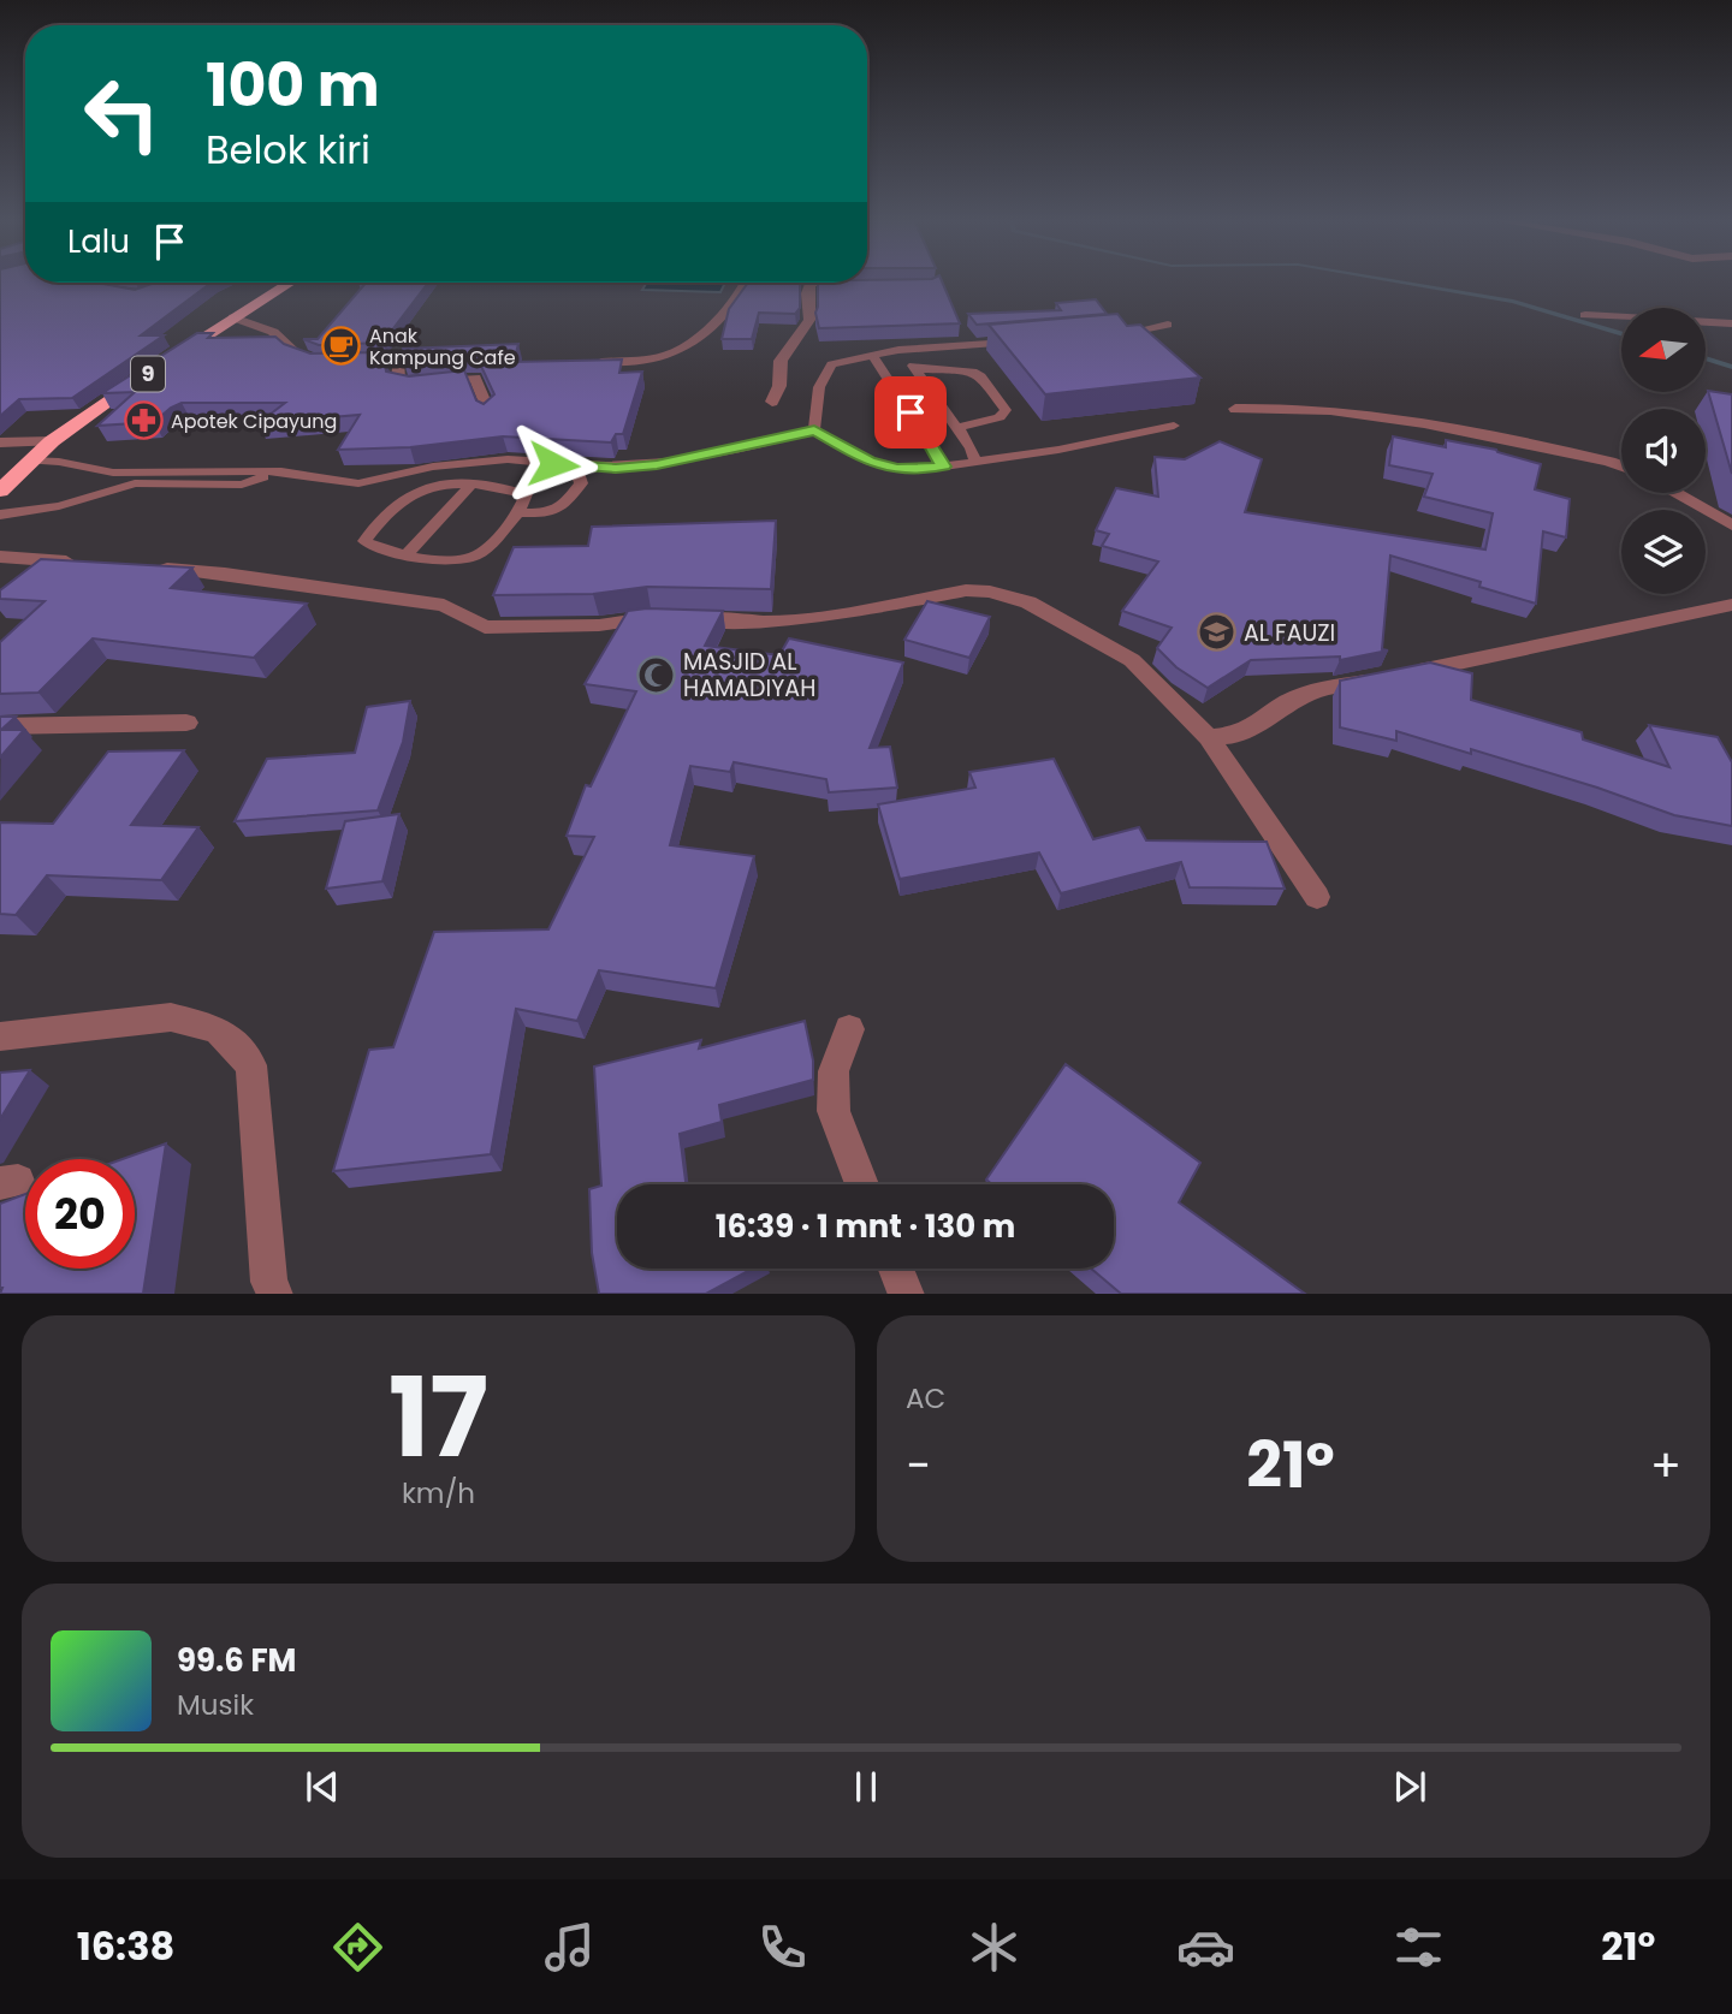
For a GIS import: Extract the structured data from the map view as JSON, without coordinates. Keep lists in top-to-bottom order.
{
  "streets": {
    "highway": ["9"]
  },
  "places": {
    "cafe": ["Anak Kampung Cafe"],
    "pharmacy": ["Apotek Cipayung"],
    "school or university": ["AL FAUZI"],
    "mosque": ["MASJID AL HAMADIYAH"]
  },
  "north": "left",
  "page": {
    "turn": ["100 m", "Belok kiri"],
    "then": "Lalu",
    "limit": "20",
    "trip": "16:39 · 1 mnt · 130 m",
    "tile": [
      ["17", "km/h"],
      "AC"
    ],
    "heat": ["−", "21°", "+"],
    "song": ["99.6 FM", "Musik"],
    "tabs": ["16:38", "21°"]
  }
}
